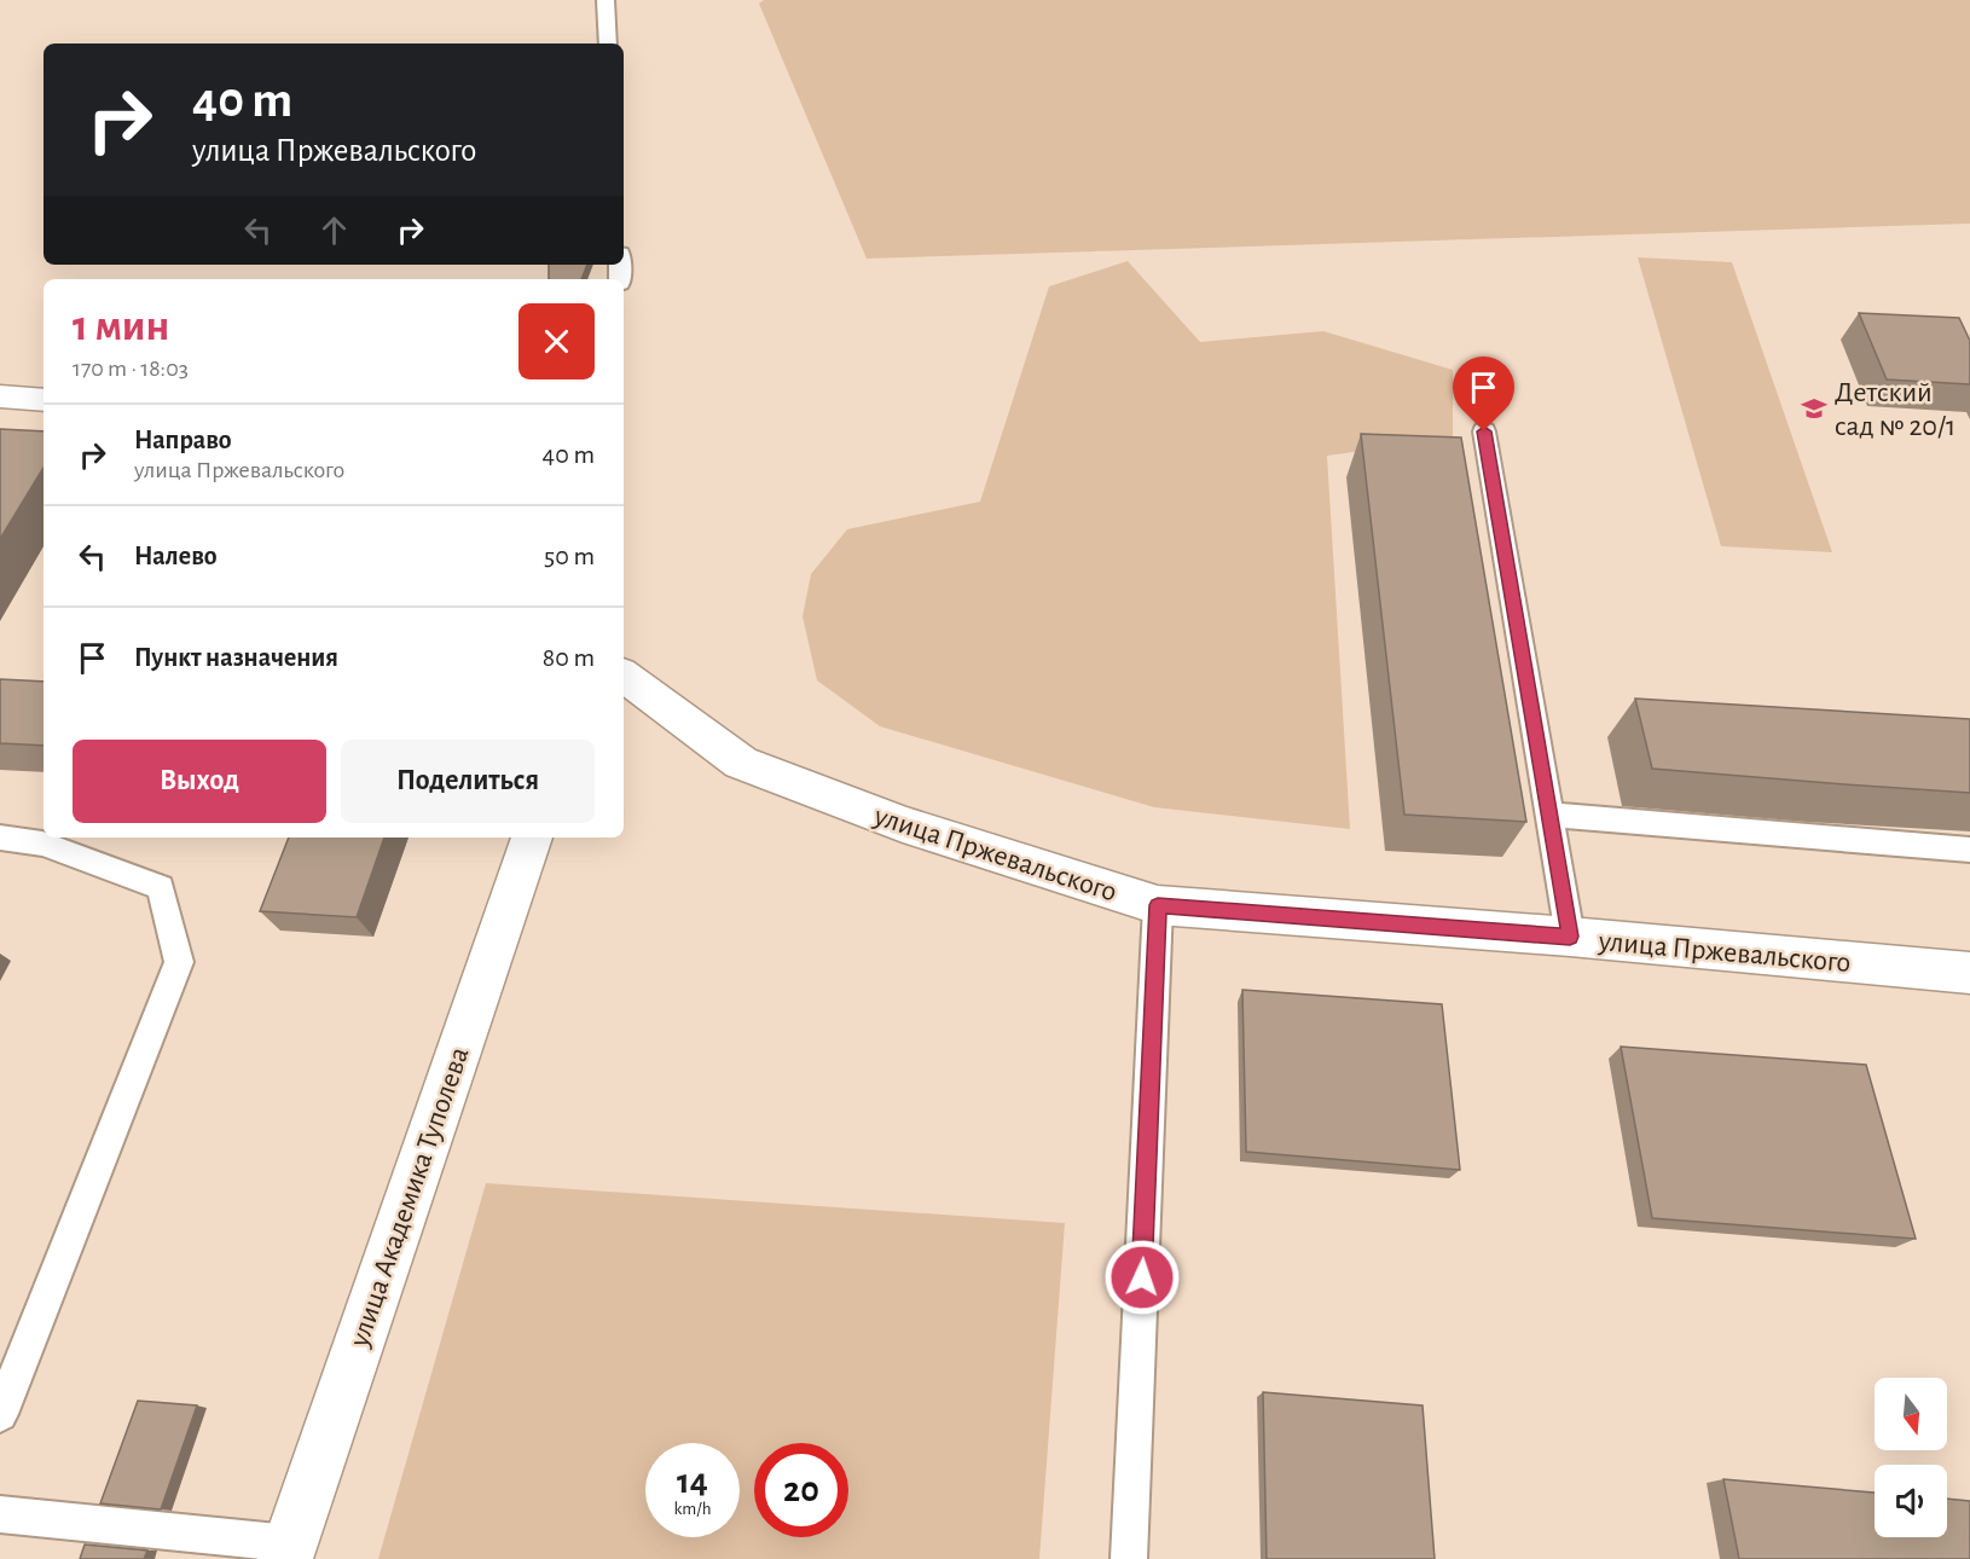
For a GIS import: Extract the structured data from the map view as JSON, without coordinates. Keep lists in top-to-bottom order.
{
  "streets": {
    "street": ["улица Пржевальского", "улица Академика Туполева"]
  },
  "places": {
    "school or university": ["Детский сад № 20/1"]
  },
  "north": "bottom",
  "page": {
    "turn": ["40 m", "улица Пржевальского"],
    "heading": ["1 мин", "170 m · 18:03"],
    "list": [
      {
        "name": "Направо",
        "note": "улица Пржевальского",
        "value": "40 m"
      },
      {
        "name": "Налево",
        "value": "50 m"
      },
      {
        "name": "Пункт назначения",
        "value": "80 m"
      }
    ],
    "buttons": ["Выход", "Поделиться"],
    "speed": "14 km/h",
    "limit": "20"
  }
}
